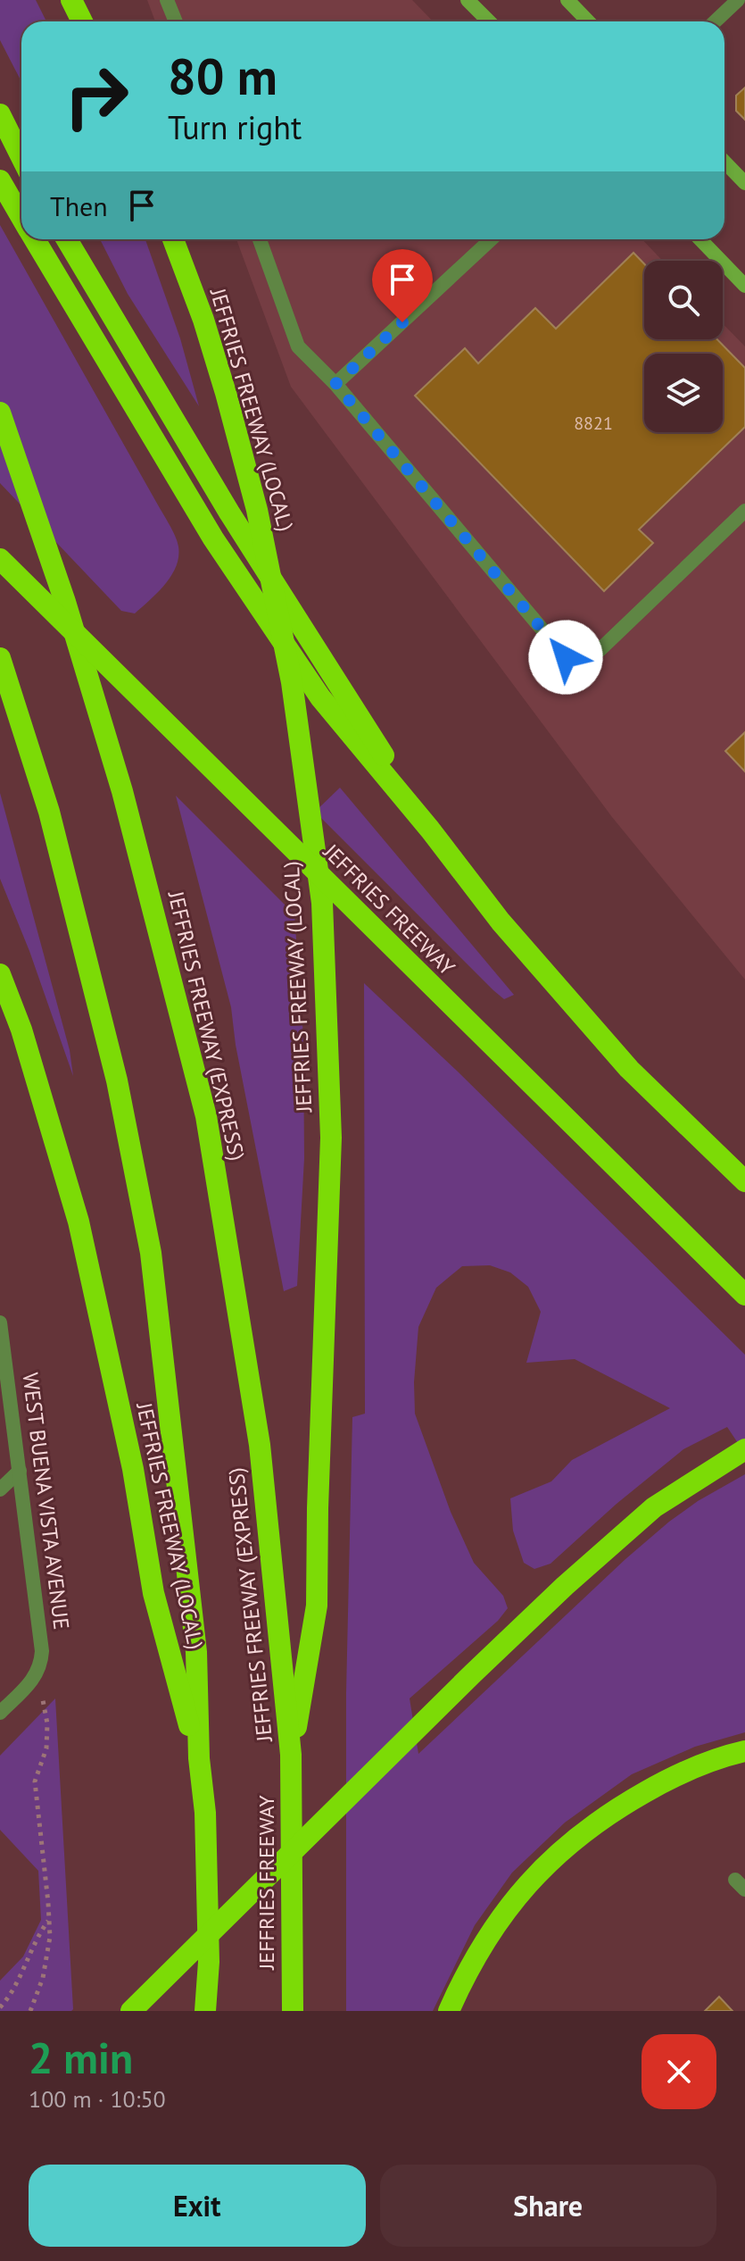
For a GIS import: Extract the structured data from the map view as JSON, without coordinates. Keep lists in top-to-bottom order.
{
  "streets": {
    "highway": ["JEFFRIES FREEWAY (LOCAL)", "JEFFRIES FREEWAY", "JEFFRIES FREEWAY (EXPRESS)"],
    "street": ["WEST BUENA VISTA AVENUE"]
  },
  "crossings": [
    ["JEFFRIES FREEWAY (LOCAL)", "JEFFRIES FREEWAY"],
    ["JEFFRIES FREEWAY (LOCAL)", "JEFFRIES FREEWAY (EXPRESS)"],
    ["JEFFRIES FREEWAY", "JEFFRIES FREEWAY (EXPRESS)"]
  ],
  "house_numbers": ["8821"],
  "page": {
    "turn": ["80 m", "Turn right"],
    "then": "Then",
    "heading": ["2 min", "100 m · 10:50"],
    "buttons": ["Exit", "Share"]
  }
}
